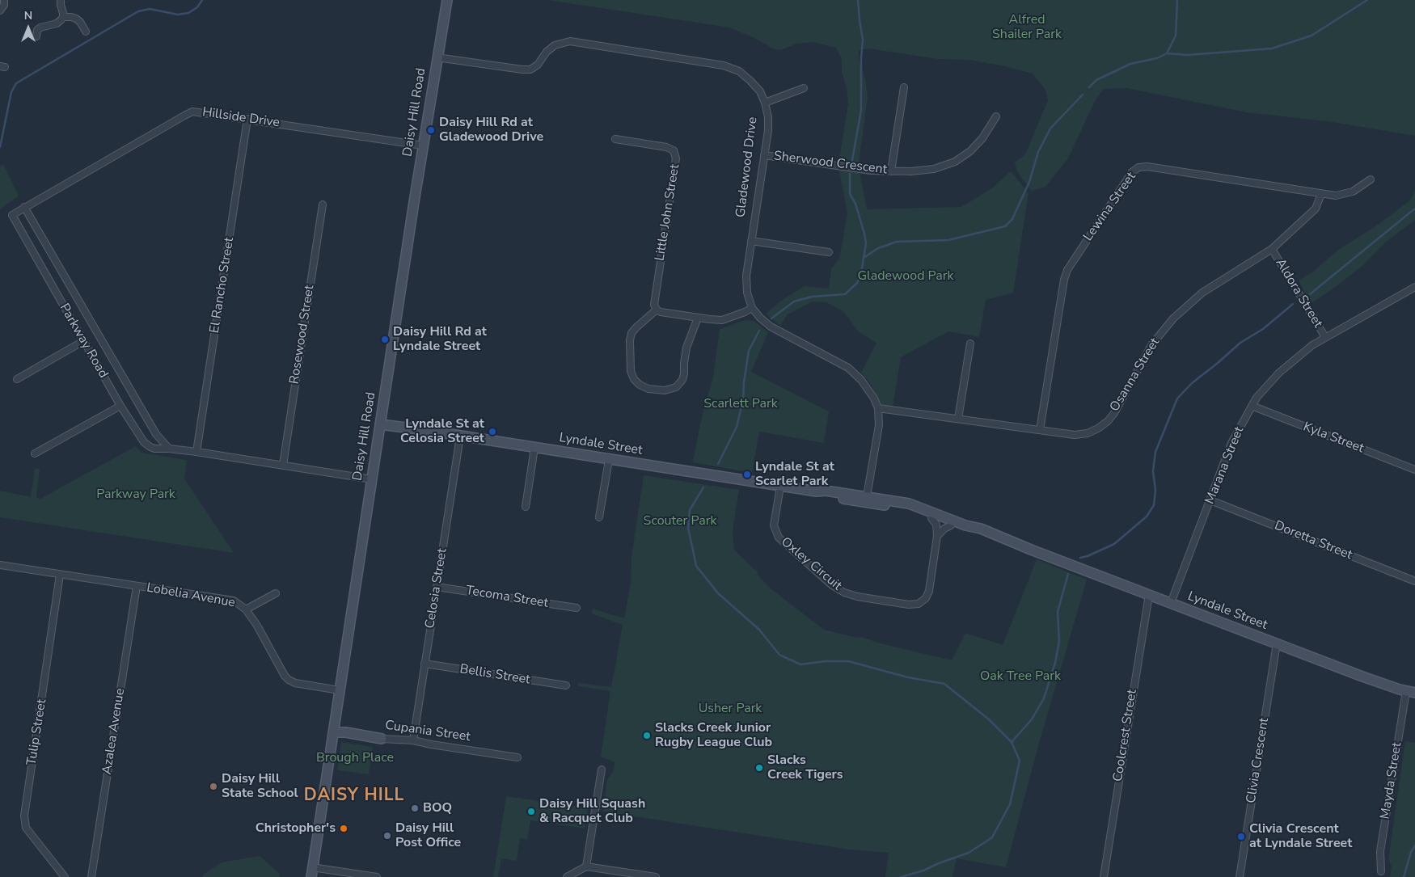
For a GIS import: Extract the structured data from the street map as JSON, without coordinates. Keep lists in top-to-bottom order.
{
  "streets": {
    "street": [
      "Daisy Hill Road",
      "Hillside Drive",
      "Sherwood Crescent",
      "Gladewood Drive",
      "Lewina Street",
      "Little John Street",
      "El Rancho Street",
      "Aldora Street",
      "Rosewood Street",
      "Parkway Road",
      "Osanna Street",
      "Kyla Street",
      "Lyndale Street",
      "Marana Street",
      "Doretta Street",
      "Oxley Circuit",
      "Celosia Street",
      "Lobelia Avenue",
      "Tecoma Street",
      "Bellis Street",
      "Azalea Avenue",
      "Cupania Street",
      "Tulip Street",
      "Coolcrest Street",
      "Clivia Crescent",
      "Mayda Street"
    ]
  },
  "crossings": [
    ["Daisy Hill Road", "Hillside Drive"],
    ["Daisy Hill Road", "Gladewood Drive"],
    ["Daisy Hill Road", "Parkway Road"],
    ["Daisy Hill Road", "Lyndale Street"],
    ["Daisy Hill Road", "Lobelia Avenue"],
    ["Daisy Hill Road", "Cupania Street"],
    ["Hillside Drive", "El Rancho Street"],
    ["Hillside Drive", "Parkway Road"],
    ["Sherwood Crescent", "Gladewood Drive"],
    ["Gladewood Drive", "Osanna Street"],
    ["Gladewood Drive", "Lyndale Street"],
    ["Lewina Street", "Osanna Street"],
    ["El Rancho Street", "Parkway Road"],
    ["Aldora Street", "Osanna Street"],
    ["Aldora Street", "Marana Street"],
    ["Rosewood Street", "Parkway Road"],
    ["Kyla Street", "Marana Street"],
    ["Lyndale Street", "Marana Street"],
    ["Lyndale Street", "Oxley Circuit"],
    ["Lyndale Street", "Celosia Street"],
    ["Lyndale Street", "Coolcrest Street"],
    ["Lyndale Street", "Clivia Crescent"],
    ["Lyndale Street", "Mayda Street"],
    ["Marana Street", "Doretta Street"],
    ["Celosia Street", "Tecoma Street"],
    ["Celosia Street", "Bellis Street"],
    ["Celosia Street", "Cupania Street"],
    ["Lobelia Avenue", "Azalea Avenue"],
    ["Lobelia Avenue", "Tulip Street"]
  ],
  "districts": ["DAISY HILL"],
  "parks": [
    "Alfred Shailer Park",
    "Gladewood Park",
    "Scarlett Park",
    "Parkway Park",
    "Scouter Park",
    "Oak Tree Park",
    "Usher Park",
    "Brough Place"
  ],
  "places": [
    "Daisy Hill Rd at Gladewood Drive",
    "Daisy Hill Rd at Lyndale Street",
    "Lyndale St at Celosia Street",
    "Lyndale St at Scarlet Park",
    "Slacks Creek Junior Rugby League Club",
    "Slacks Creek Tigers",
    "Daisy Hill State School",
    "BOQ",
    "Daisy Hill Squash & Racquet Club",
    "Christopher's",
    "Daisy Hill Post Office",
    "Clivia Crescent at Lyndale Street"
  ],
  "north": "top"
}
